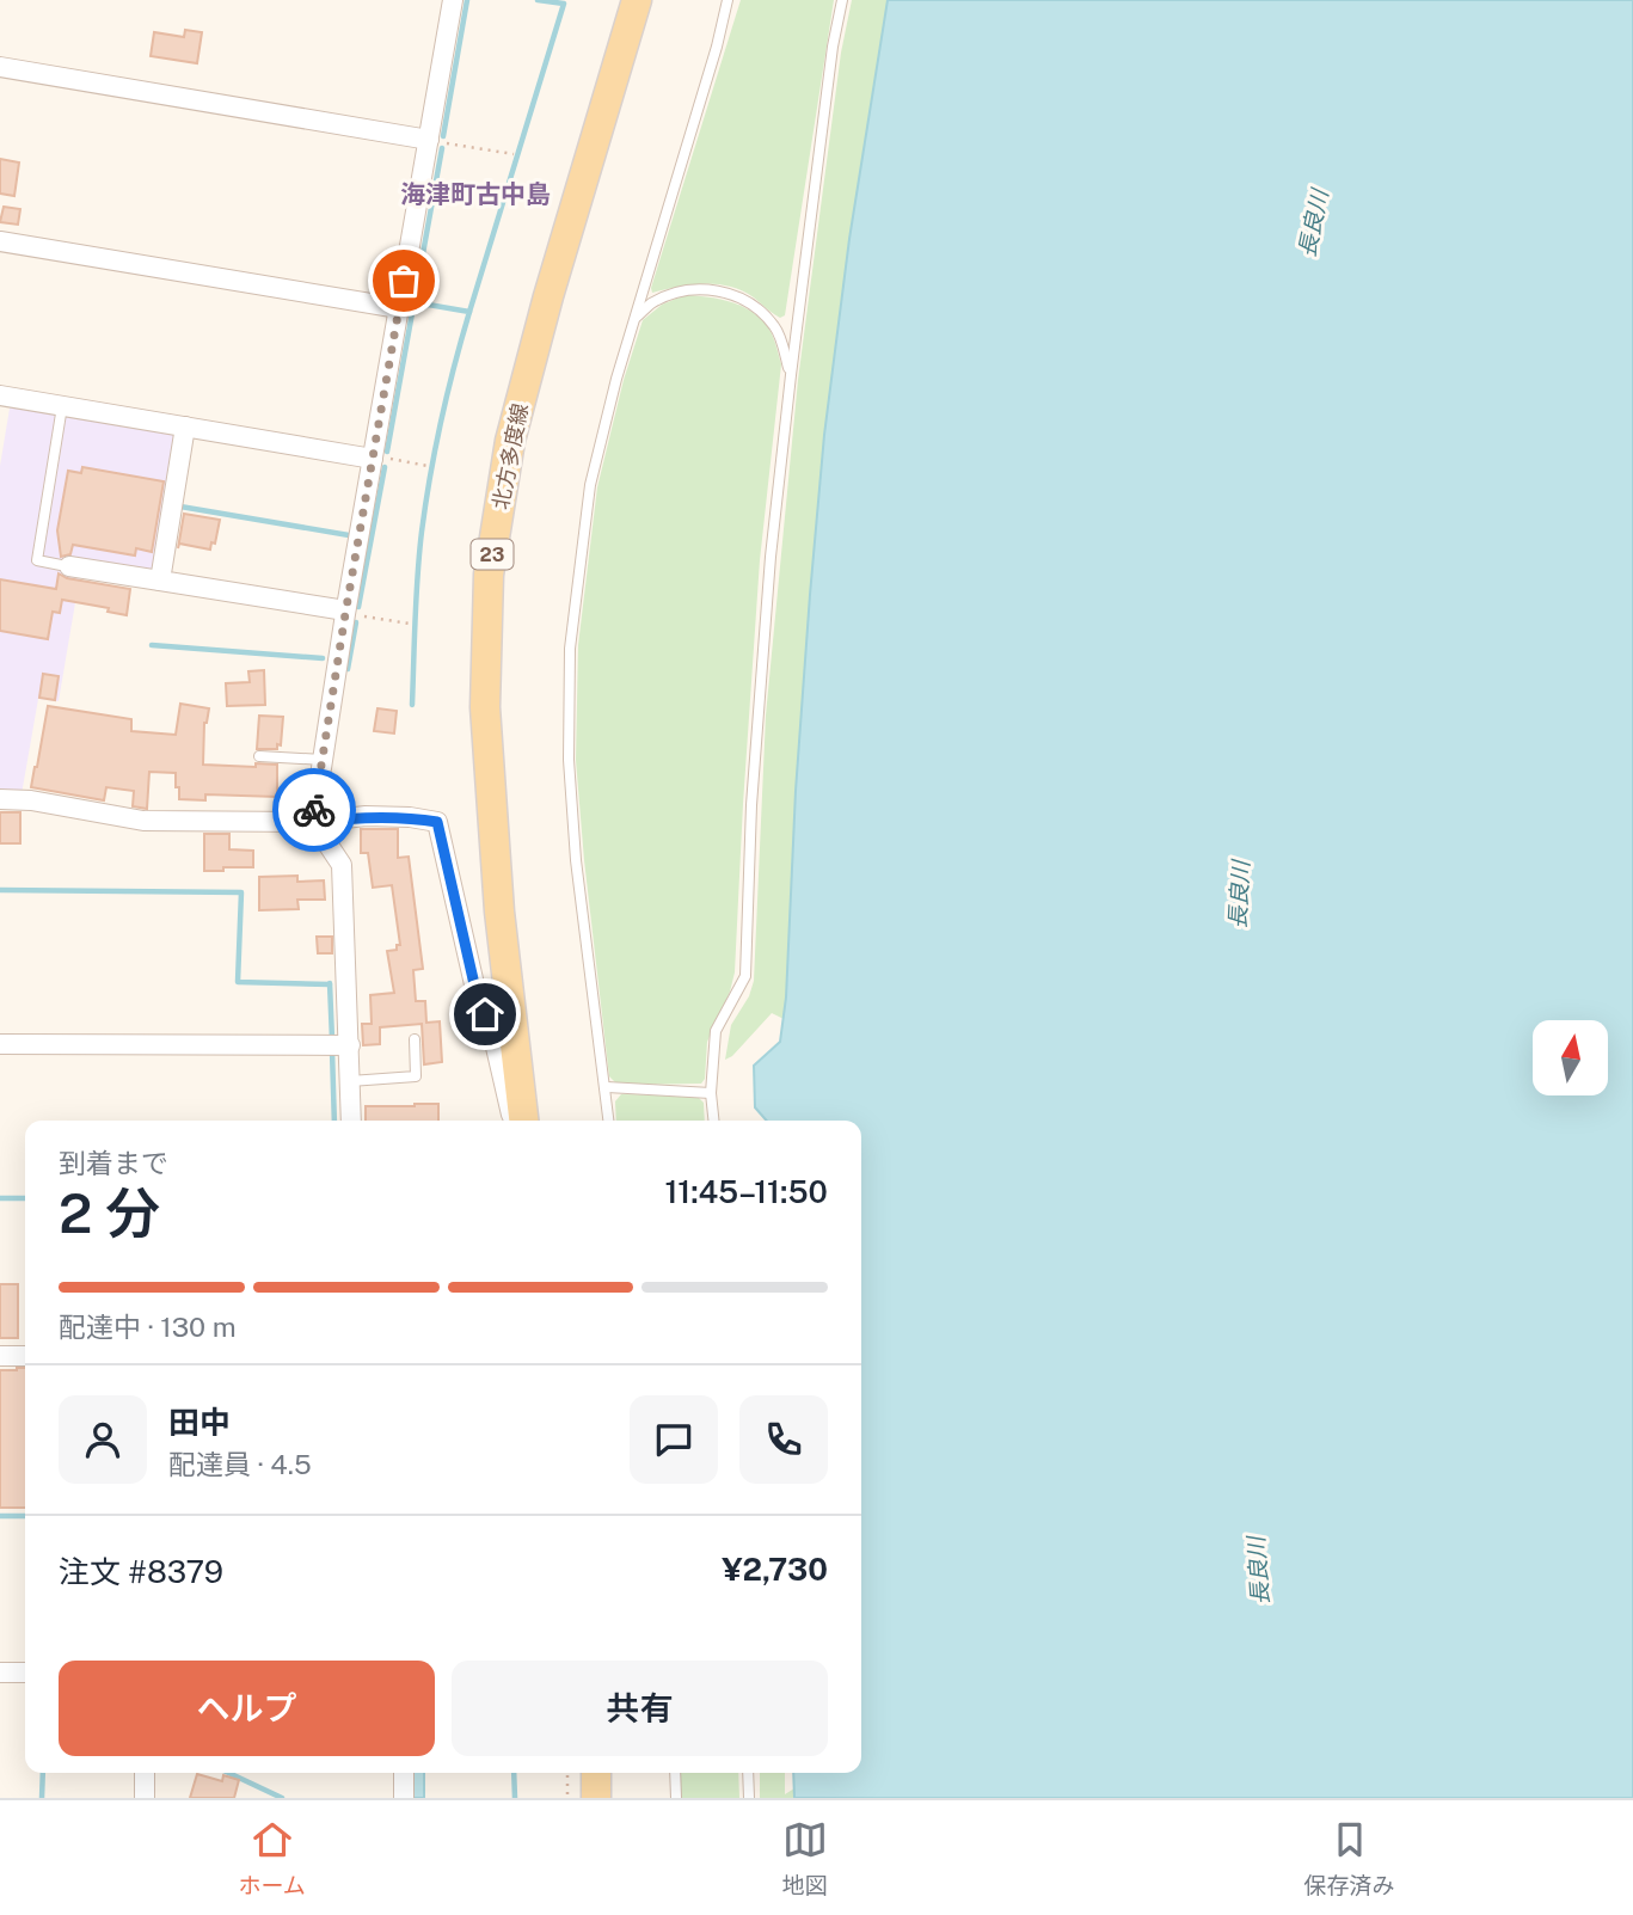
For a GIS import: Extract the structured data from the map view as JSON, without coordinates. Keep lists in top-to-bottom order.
{
  "streets": {
    "main road": ["北方多度線", "23"]
  },
  "districts": ["海津町古中島"],
  "water": ["長良川"],
  "north": "top",
  "page": {
    "heading": ["2 分", "到着まで", "11:45–11:50"],
    "panel": [
      "田中",
      "配達員 · 4.5",
      "注文 #8379",
      "¥2,730"
    ],
    "bar": "配達中 · 130 m",
    "buttons": ["ヘルプ", "共有"],
    "tabs": ["ホーム", "地図", "保存済み"]
  }
}
